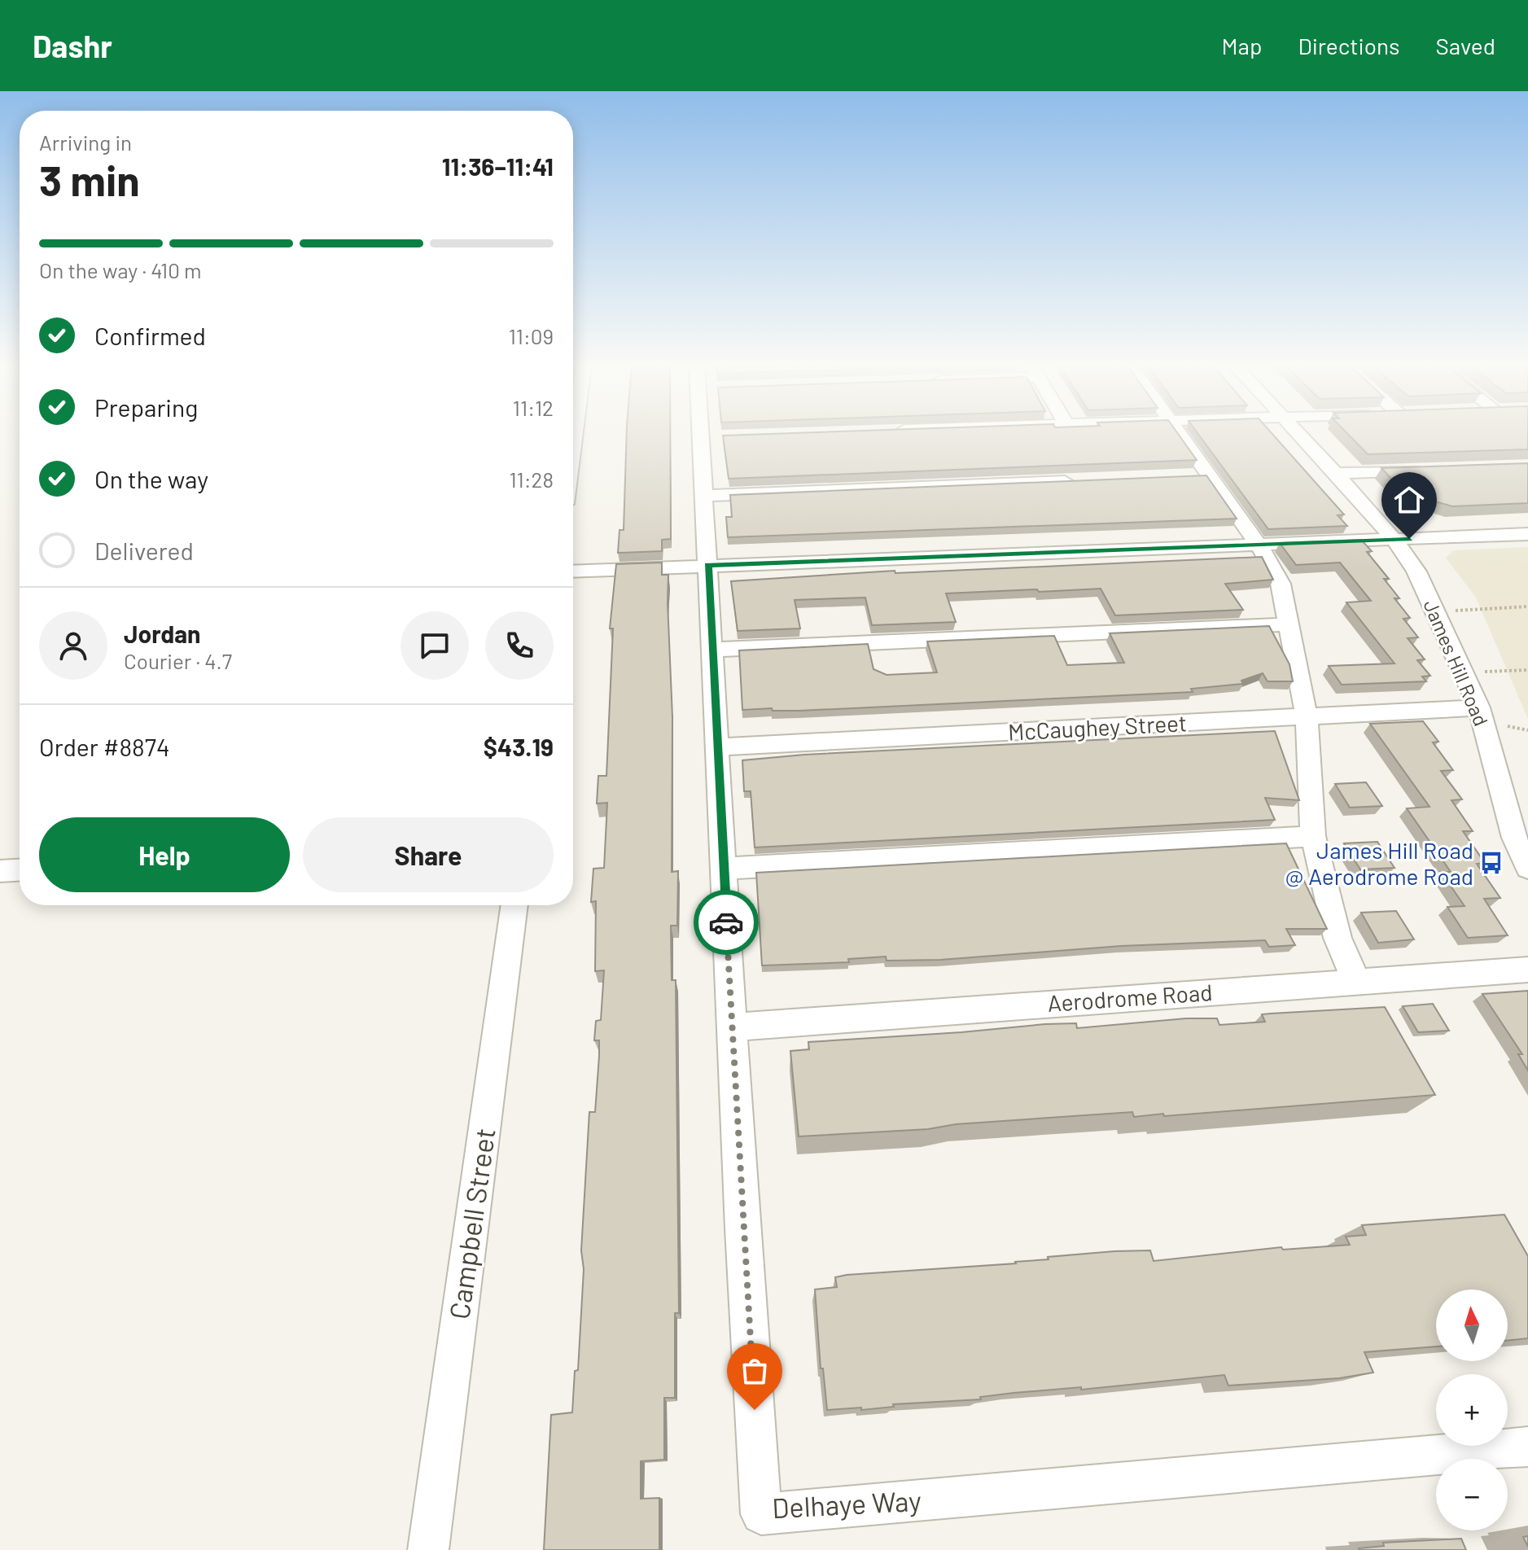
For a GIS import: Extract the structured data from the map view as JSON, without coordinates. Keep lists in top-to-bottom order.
{
  "streets": {
    "street": [
      "James Hill Road",
      "McCaughey Street",
      "Aerodrome Road",
      "Campbell Street",
      "Delhaye Way"
    ]
  },
  "crossings": [
    ["James Hill Road", "McCaughey Street"],
    ["McCaughey Street", "Delhaye Way"],
    ["Aerodrome Road", "Delhaye Way"]
  ],
  "places": {
    "bus stop": ["James Hill Road @ Aerodrome Road"]
  },
  "north": "top",
  "page": {
    "header": "Dashr",
    "nav": ["Map", "Directions", "Saved"],
    "heading": ["3 min", "Arriving in", "11:36–11:41"],
    "panel": [
      "Jordan",
      "Courier · 4.7",
      "Order #8874",
      "$43.19"
    ],
    "bar": "On the way · 410 m",
    "list": [
      ["Confirmed", "11:09"],
      ["Preparing", "11:12"],
      ["On the way", "11:28"],
      "Delivered"
    ],
    "buttons": ["Help", "Share"],
    "map_buttons": ["+", "−"]
  }
}
